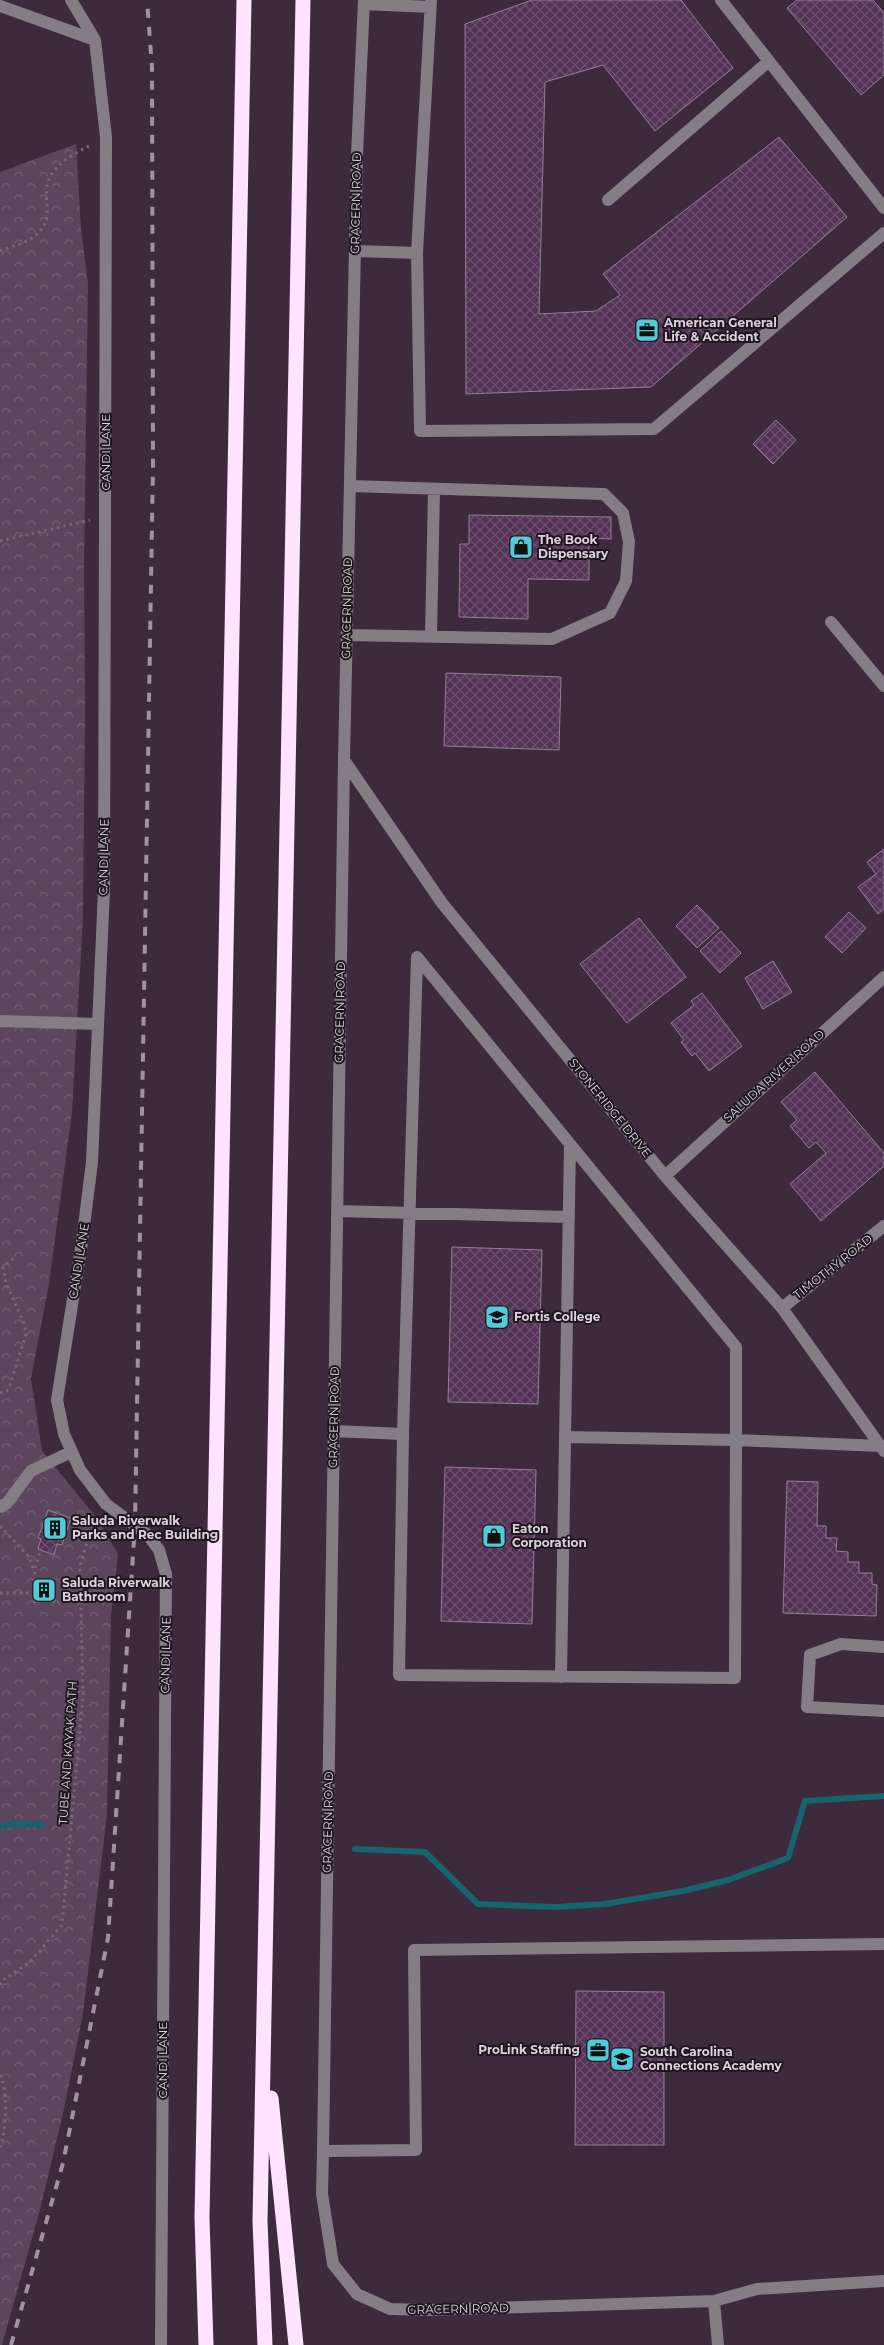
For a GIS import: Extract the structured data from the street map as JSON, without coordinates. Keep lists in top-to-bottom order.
{
  "streets": {
    "street": [
      "GRACERN ROAD",
      "CANDI LANE",
      "SALUDA RIVER ROAD",
      "STONERIDGE DRIVE",
      "TIMOTHY ROAD"
    ],
    "path": ["TUBE AND KAYAK PATH"]
  },
  "crossings": [
    ["GRACERN ROAD", "STONERIDGE DRIVE"],
    ["CANDI LANE", "TUBE AND KAYAK PATH"],
    ["SALUDA RIVER ROAD", "STONERIDGE DRIVE"],
    ["STONERIDGE DRIVE", "TIMOTHY ROAD"]
  ],
  "places": {
    "office": ["American General Life & Accident", "ProLink Staffing"],
    "shop": ["The Book Dispensary", "Eaton Corporation"],
    "school or university": ["Fortis College", "South Carolina Connections Academy"],
    "building": ["Saluda Riverwalk Parks and Rec Building", "Saluda Riverwalk Bathroom"]
  }
}
